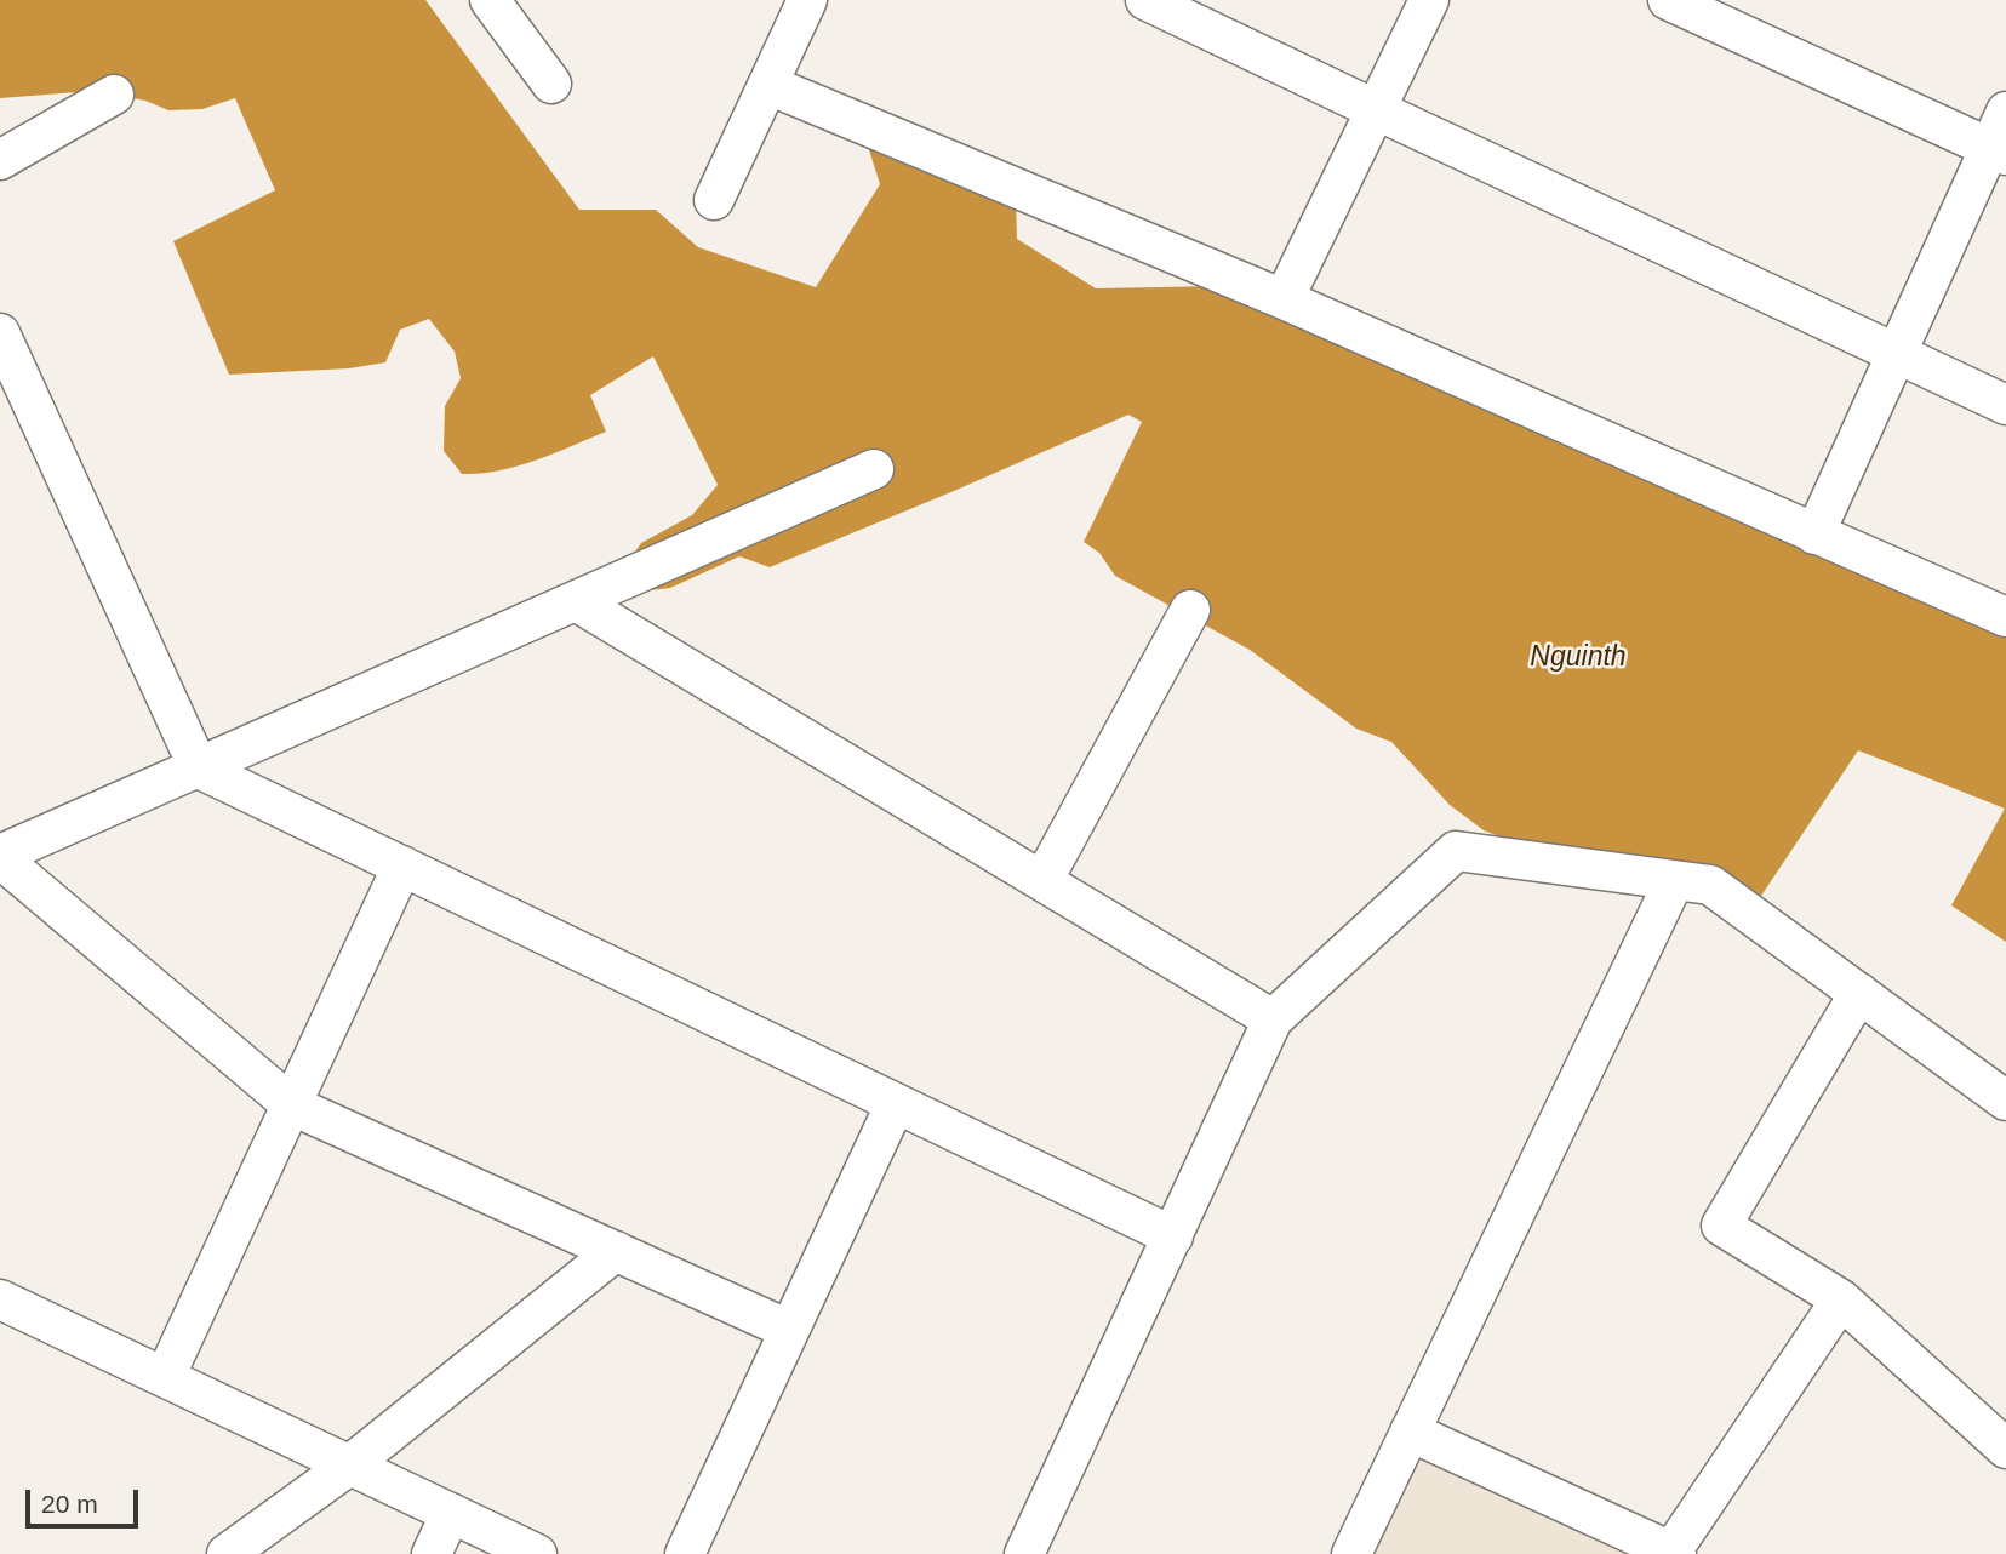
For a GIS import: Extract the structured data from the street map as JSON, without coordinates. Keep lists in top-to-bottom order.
{
  "water": ["Nguinth"],
  "scale_bar": "20 m"
}
